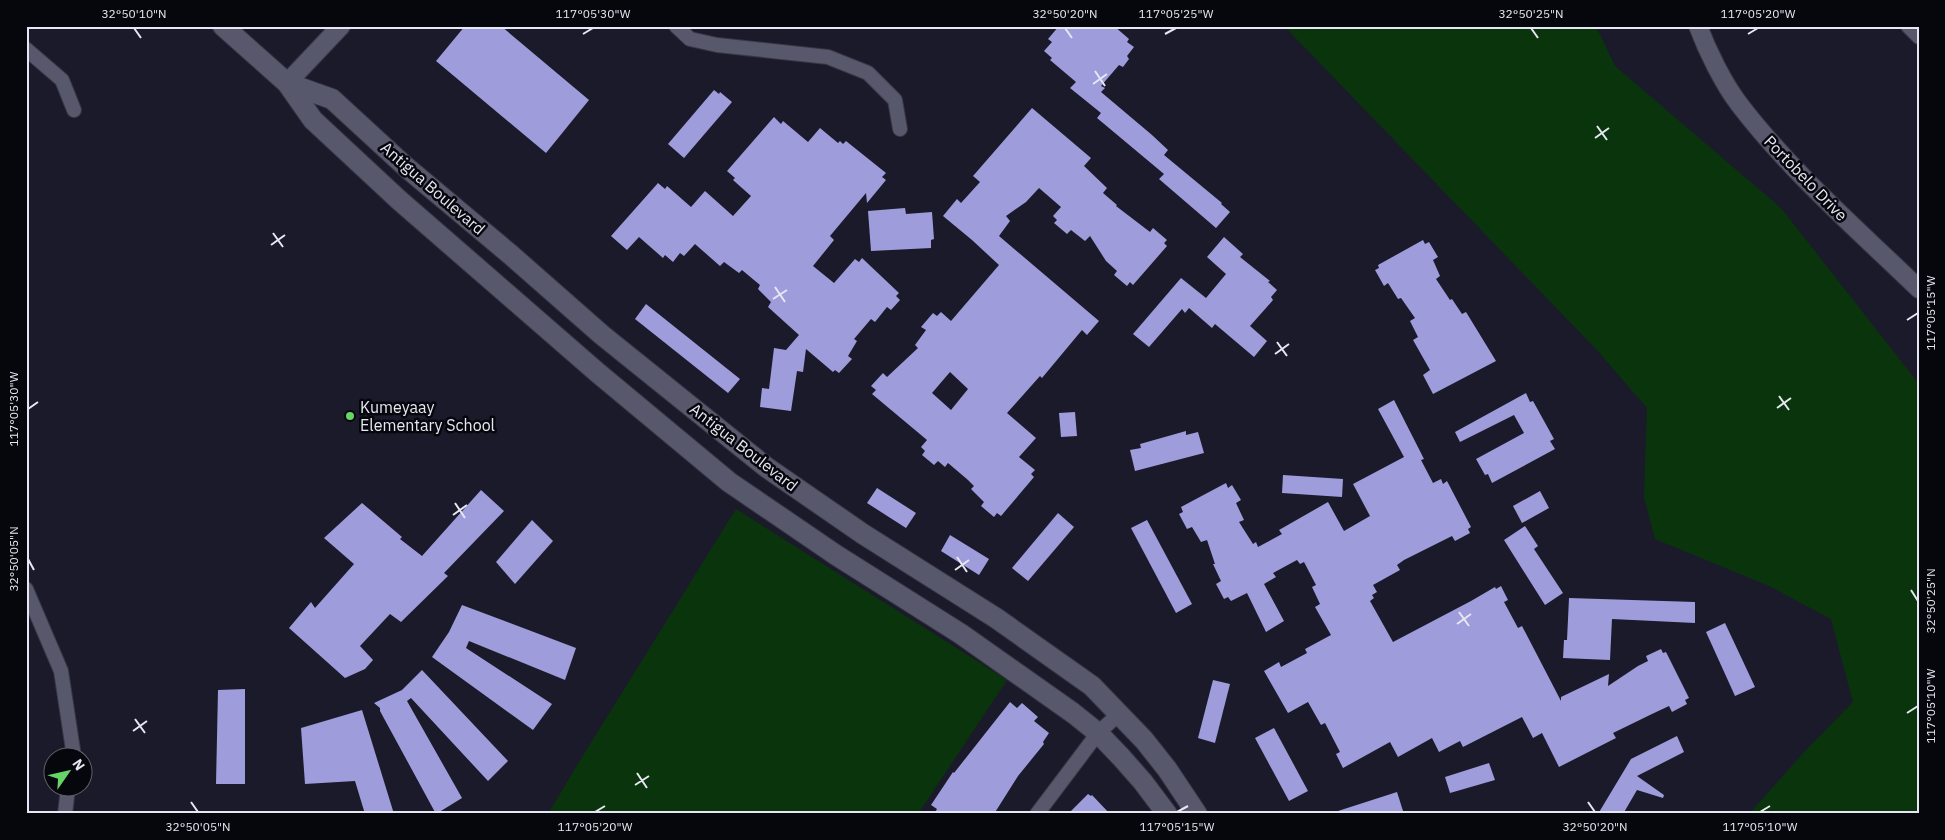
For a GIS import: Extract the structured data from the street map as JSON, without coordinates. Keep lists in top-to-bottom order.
{
  "streets": {
    "main road": ["Antigua Boulevard"],
    "street": ["Portobelo Drive"]
  },
  "places": ["Kumeyaay Elementary School"],
  "north": "top right",
  "coordinates": [
    "32°50'10\"N",
    "117°05'30\"W",
    "32°50'20\"N",
    "117°05'25\"W",
    "32°50'25\"N",
    "117°05'20\"W",
    "117°05'15\"W",
    "32°50'05\"N",
    "117°05'10\"W"
  ]
}
